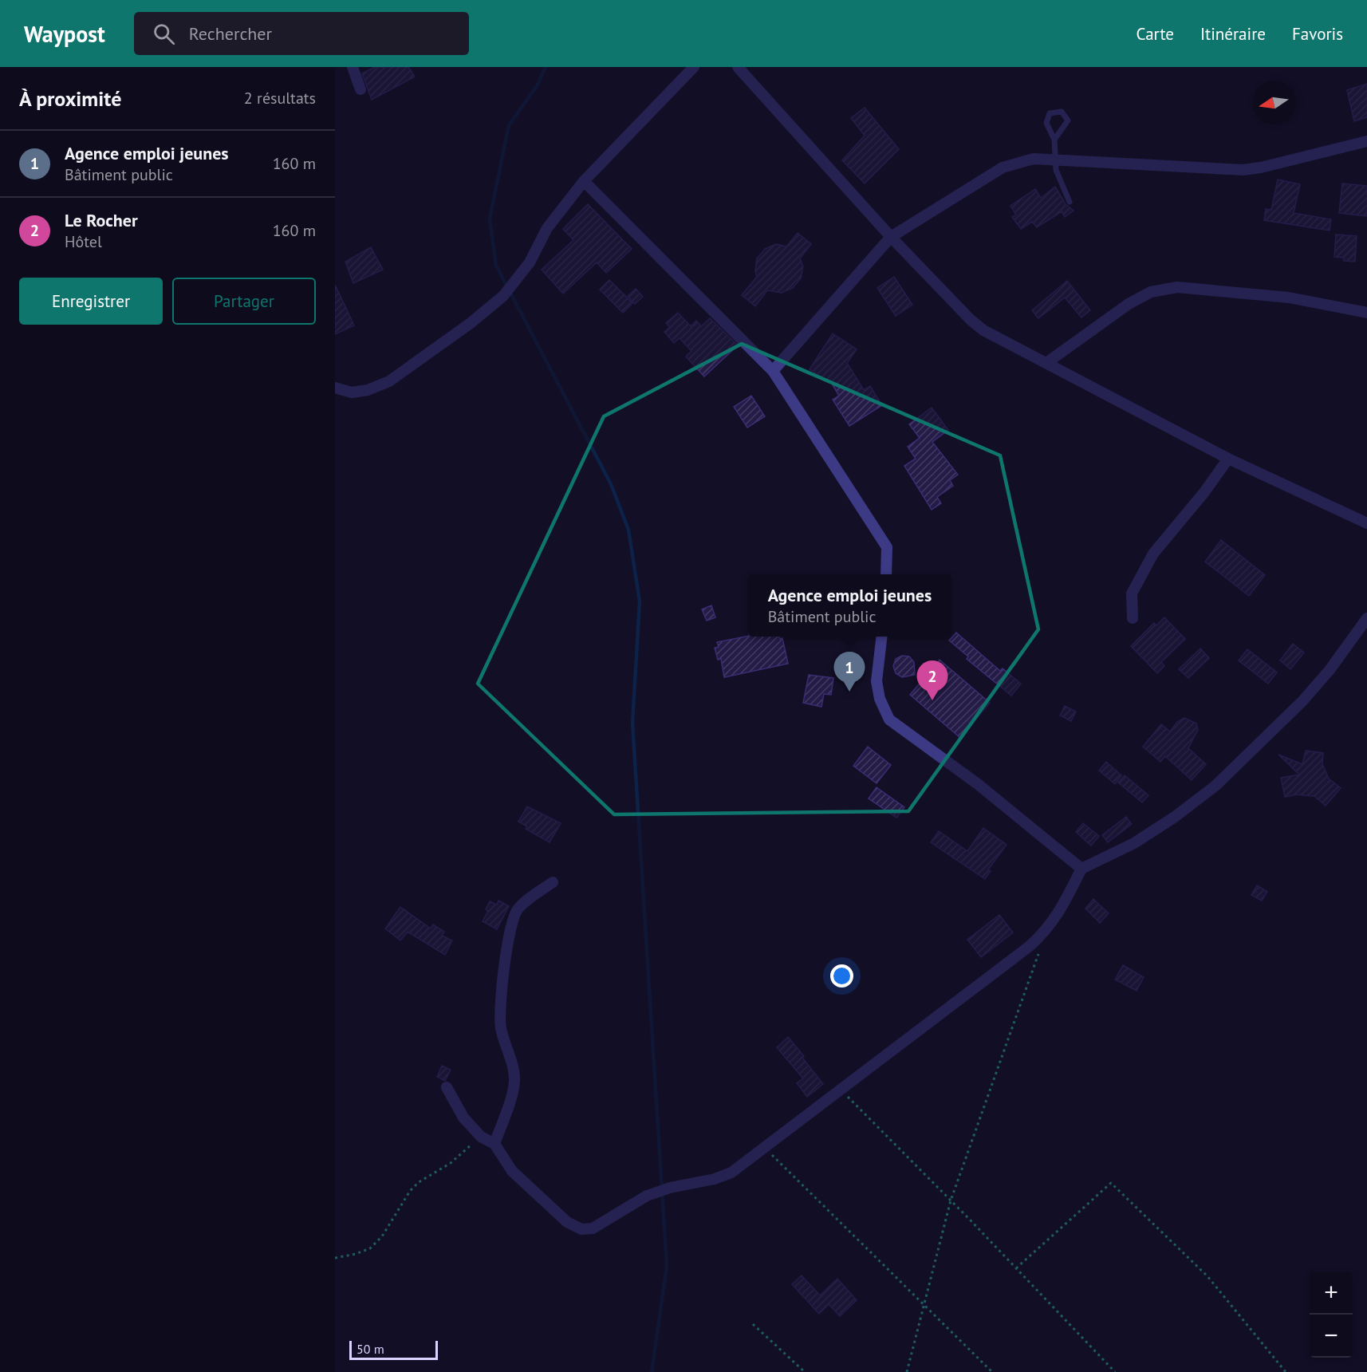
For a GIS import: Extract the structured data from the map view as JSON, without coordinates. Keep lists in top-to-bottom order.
{
  "scale_bar": "50 m",
  "north": "left",
  "page": {
    "header": "Waypost",
    "search": "Rechercher",
    "nav": ["Carte", "Itinéraire", "Favoris"],
    "heading": ["À proximité", "2 résultats"],
    "list": [
      {
        "mark": "1",
        "name": "Agence emploi jeunes",
        "note": "Bâtiment public",
        "value": "160 m"
      },
      {
        "mark": "2",
        "name": "Le Rocher",
        "note": "Hôtel",
        "value": "160 m"
      }
    ],
    "buttons": ["Enregistrer", "Partager"],
    "popup": ["Agence emploi jeunes", "Bâtiment public"],
    "pins": ["1", "2"],
    "map_buttons": ["+", "−"],
    "scale": "50 m"
  }
}
